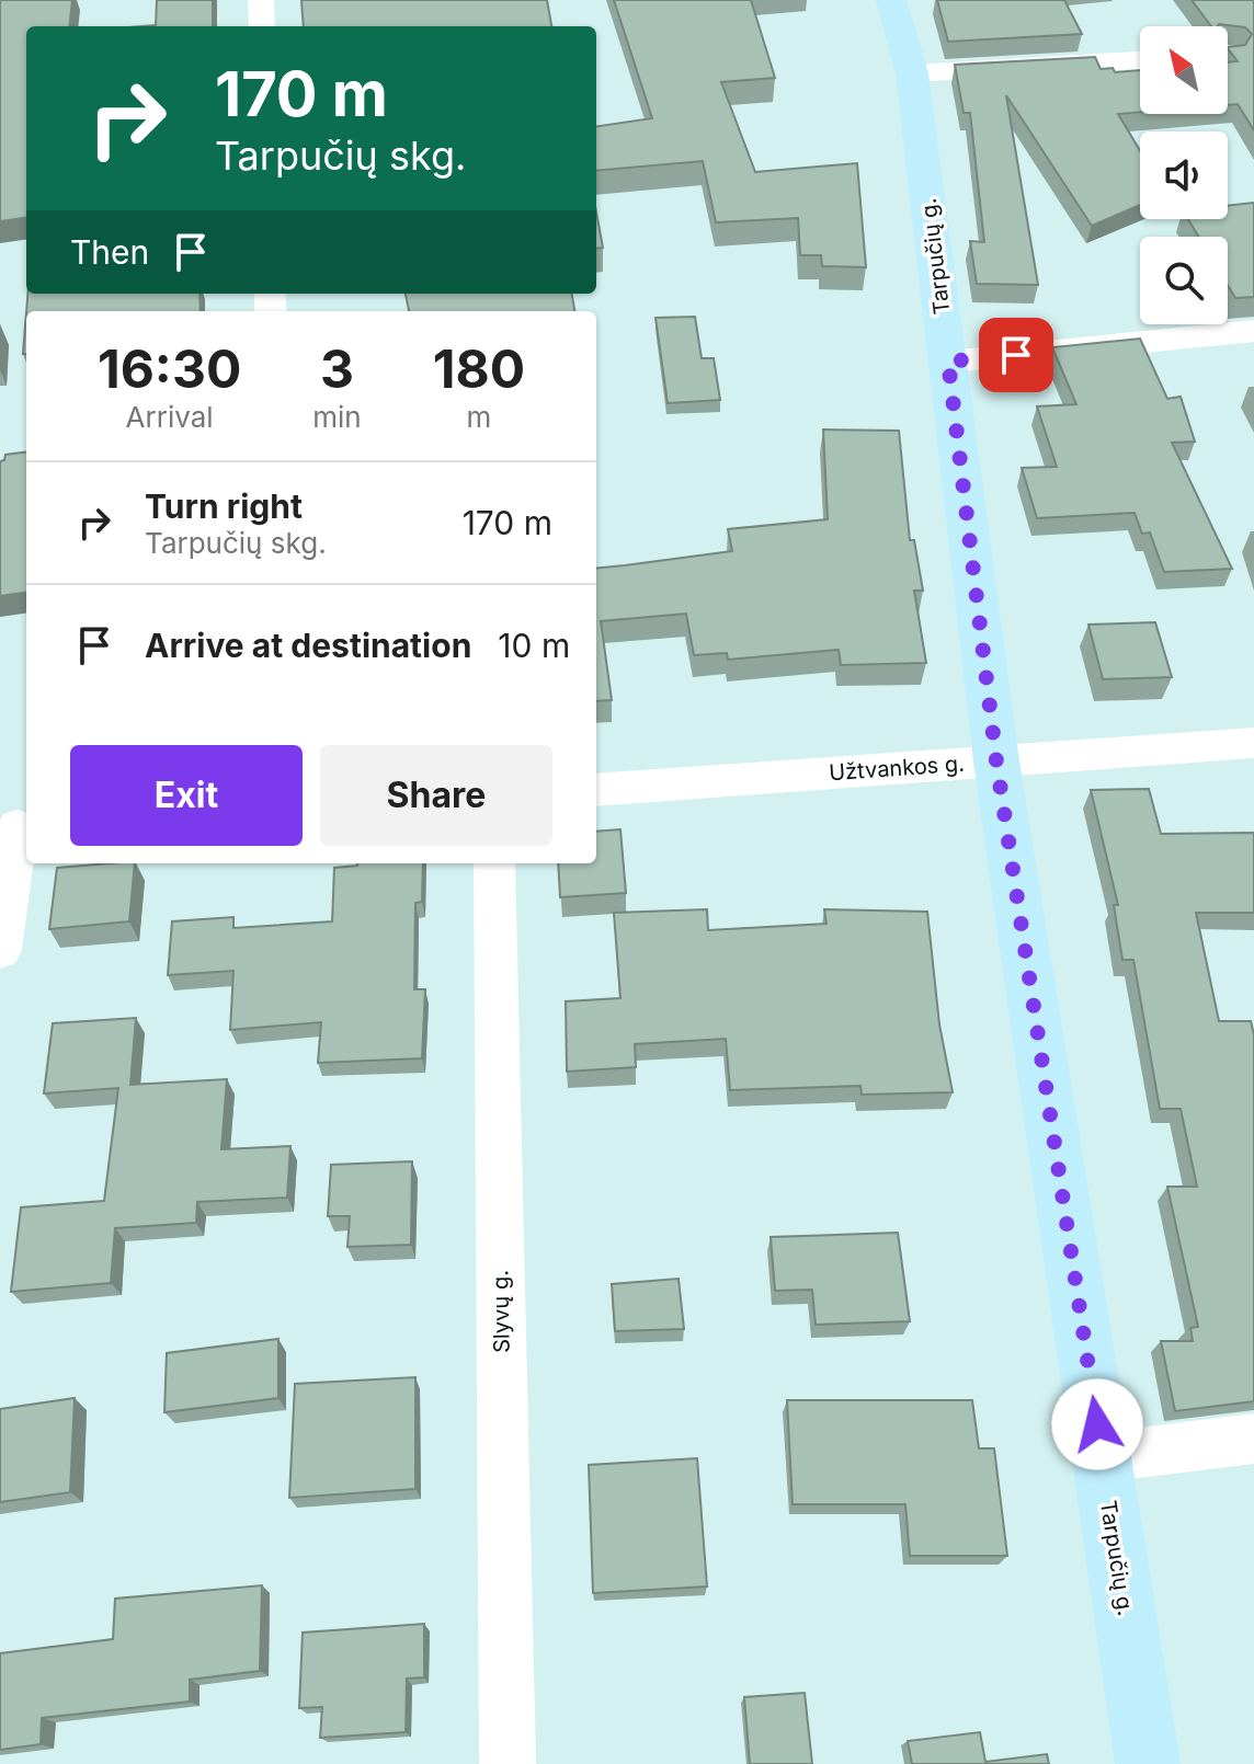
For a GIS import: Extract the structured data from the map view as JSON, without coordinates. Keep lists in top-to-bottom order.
{
  "streets": {
    "main road": ["Tarpučių g."],
    "street": ["Užtvankos g.", "Slyvų g."]
  },
  "crossings": [
    ["Tarpučių g.", "Užtvankos g."]
  ],
  "north": "top left",
  "page": {
    "turn": ["170 m", "Tarpučių skg."],
    "then": "Then",
    "eta": [
      "16:30",
      "Arrival",
      "3",
      "min",
      "180",
      "m"
    ],
    "list": [
      {
        "name": "Turn right",
        "note": "Tarpučių skg.",
        "value": "170 m"
      },
      {
        "name": "Arrive at destination",
        "value": "10 m"
      }
    ],
    "buttons": ["Exit", "Share"]
  }
}
